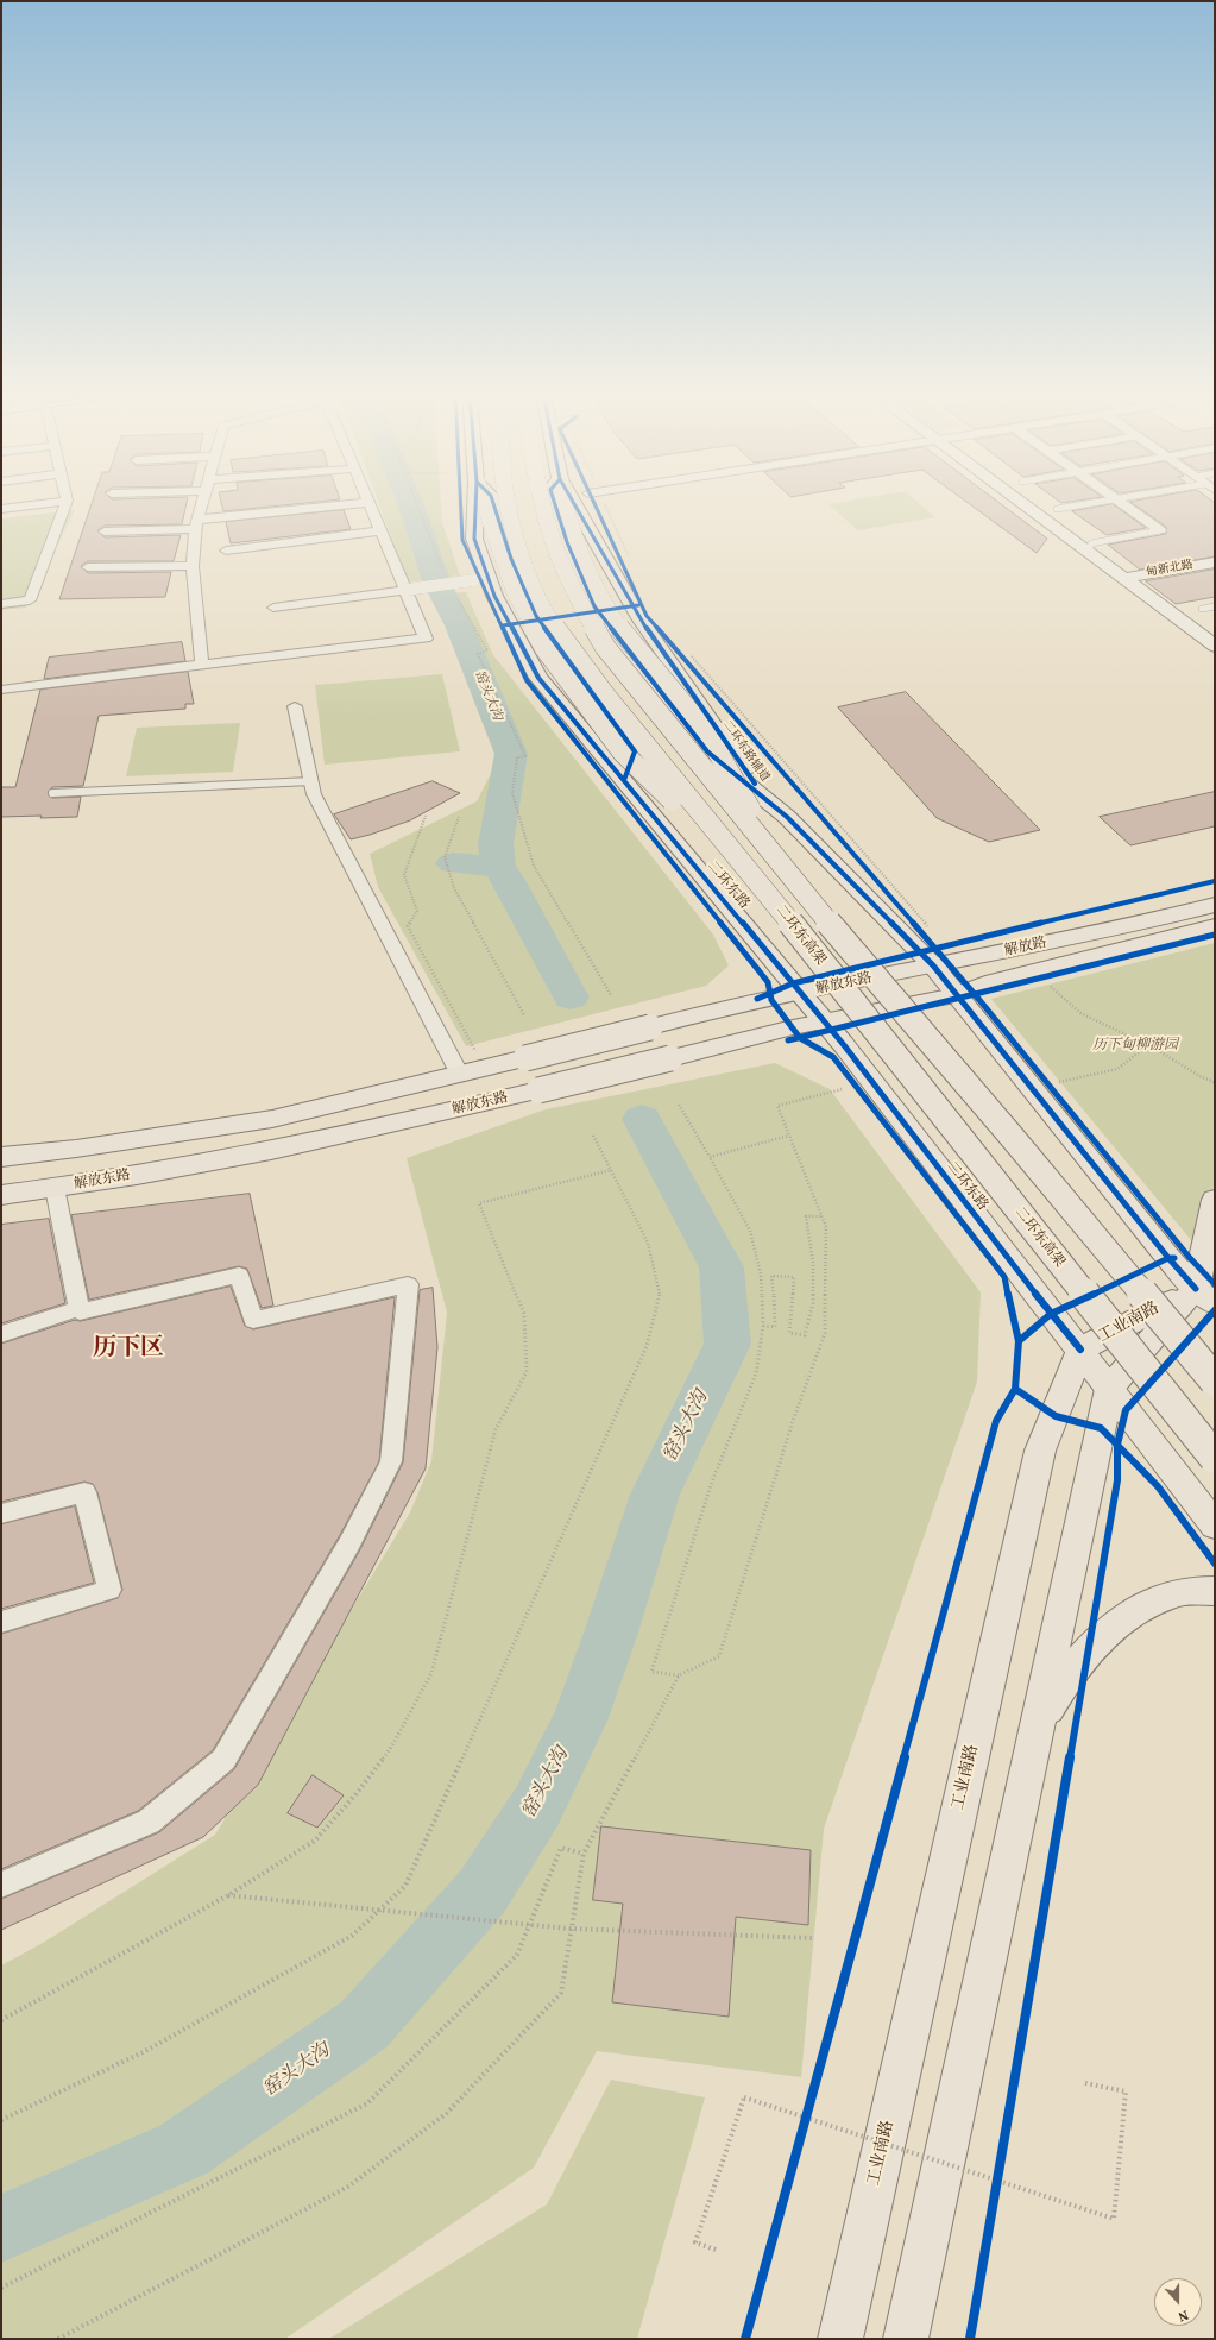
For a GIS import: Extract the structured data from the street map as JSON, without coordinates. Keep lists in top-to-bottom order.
{
  "streets": {
    "main road": [
      "二环东路辅道",
      "二环东路",
      "二环东高架",
      "解放路",
      "解放东路",
      "工业南路"
    ],
    "street": ["甸新北路"]
  },
  "crossings": [
    ["二环东路", "解放东路"],
    ["二环东路", "工业南路"],
    ["解放路", "解放东路"]
  ],
  "districts": ["历下区"],
  "water": ["窑头大沟"],
  "parks": ["历下甸柳游园"],
  "north": "bottom"
}
